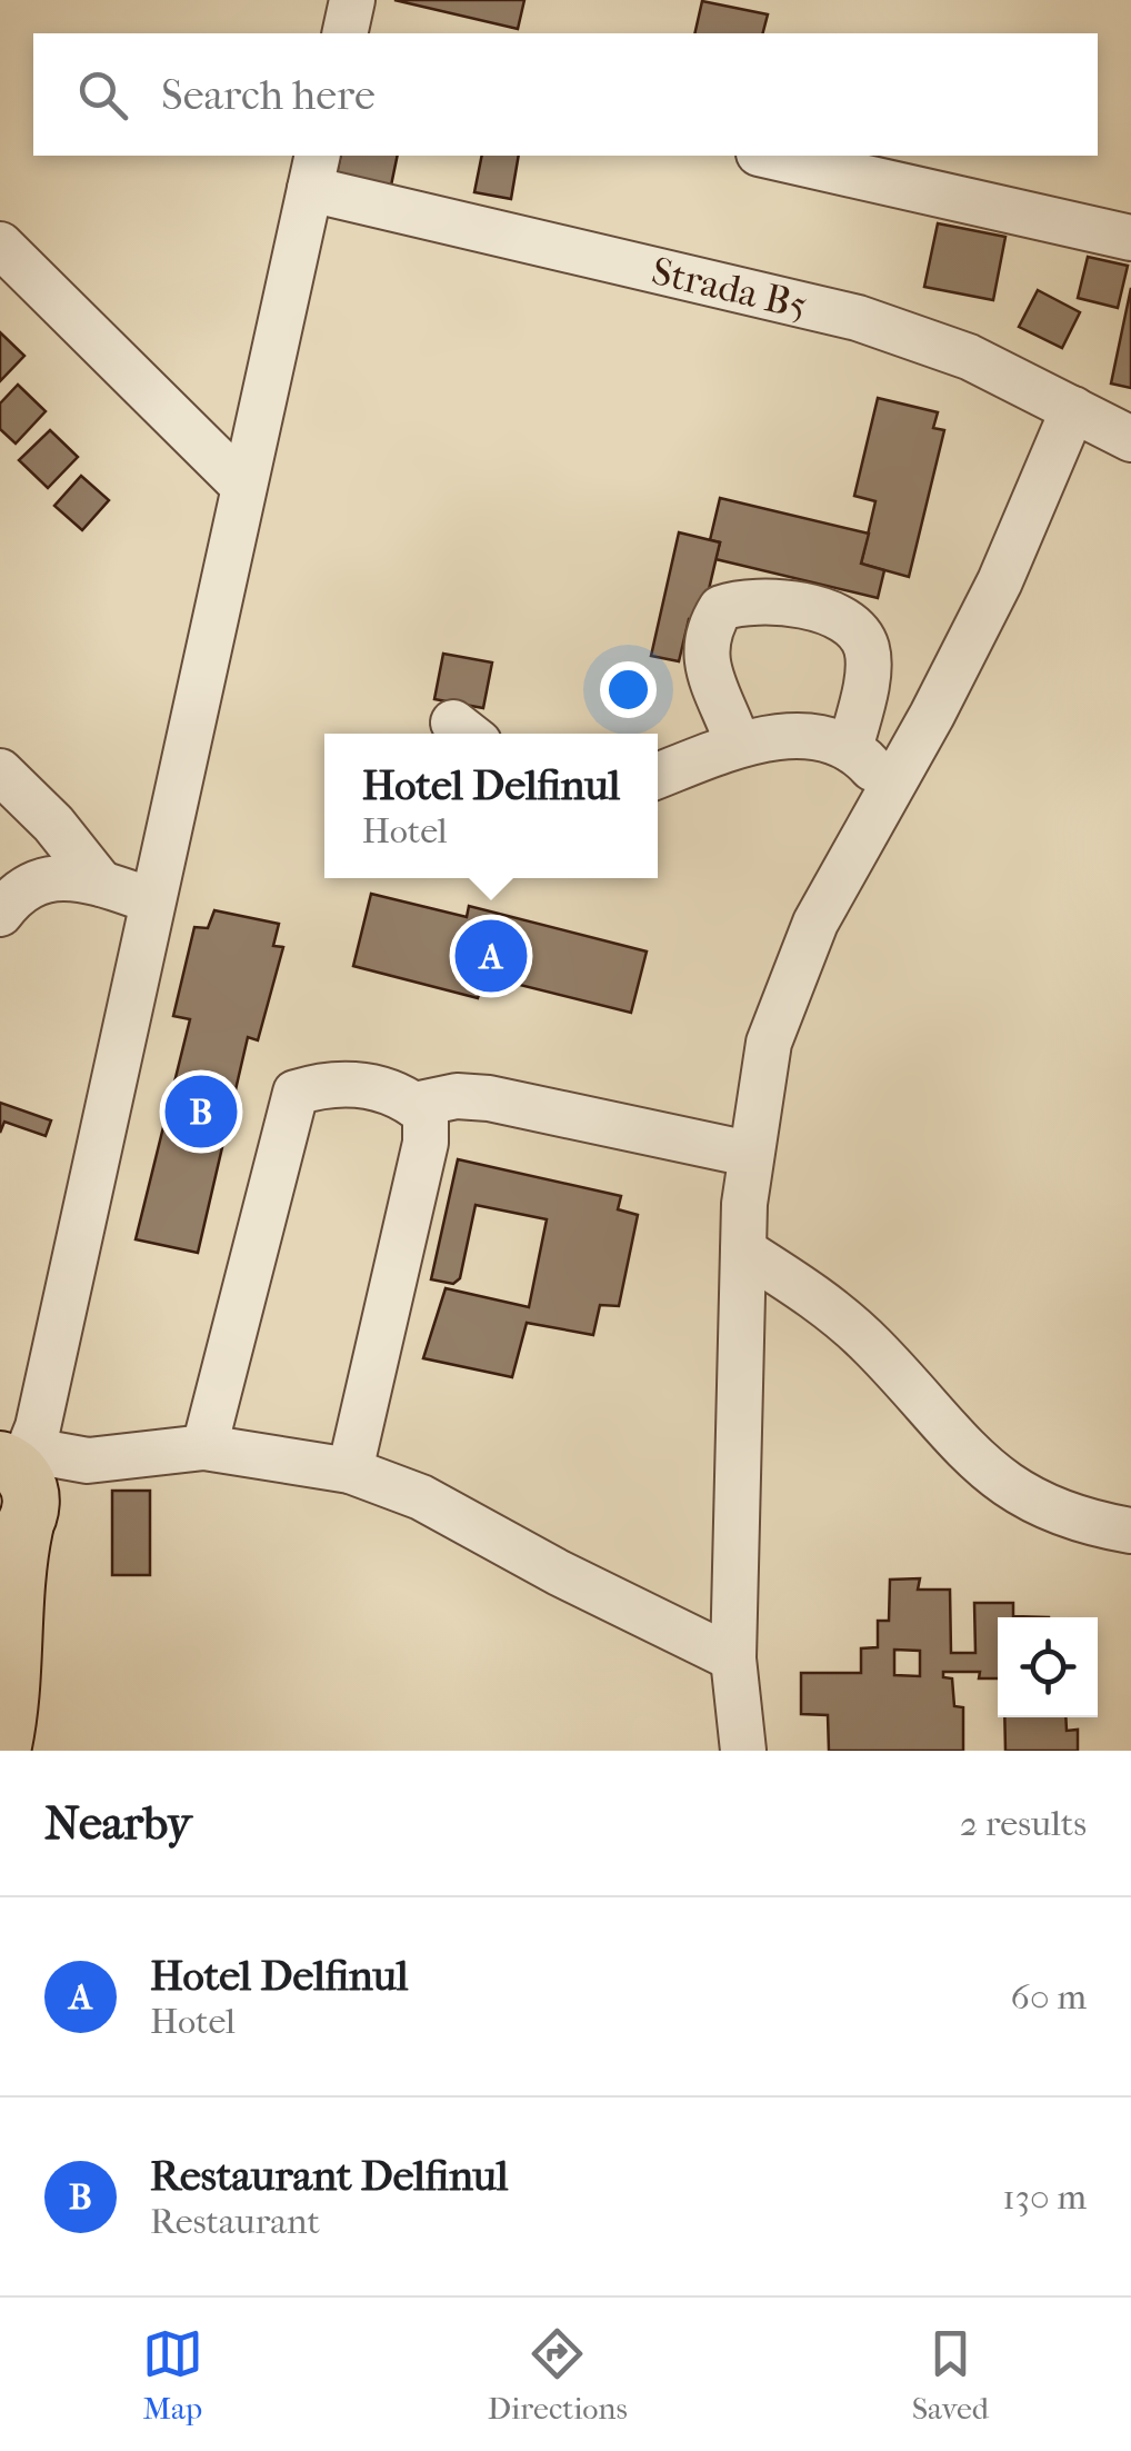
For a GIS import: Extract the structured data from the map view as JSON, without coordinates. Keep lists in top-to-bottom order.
{
  "streets": {
    "street": ["Strada B5"]
  },
  "page": {
    "search": "Search here",
    "popup": ["Hotel Delfinul", "Hotel"],
    "pins": ["A", "B"],
    "heading": ["Nearby", "2 results"],
    "list": [
      {
        "mark": "A",
        "name": "Hotel Delfinul",
        "note": "Hotel",
        "value": "60 m"
      },
      {
        "mark": "B",
        "name": "Restaurant Delfinul",
        "note": "Restaurant",
        "value": "130 m"
      }
    ],
    "nav": ["Map", "Directions", "Saved"]
  }
}
